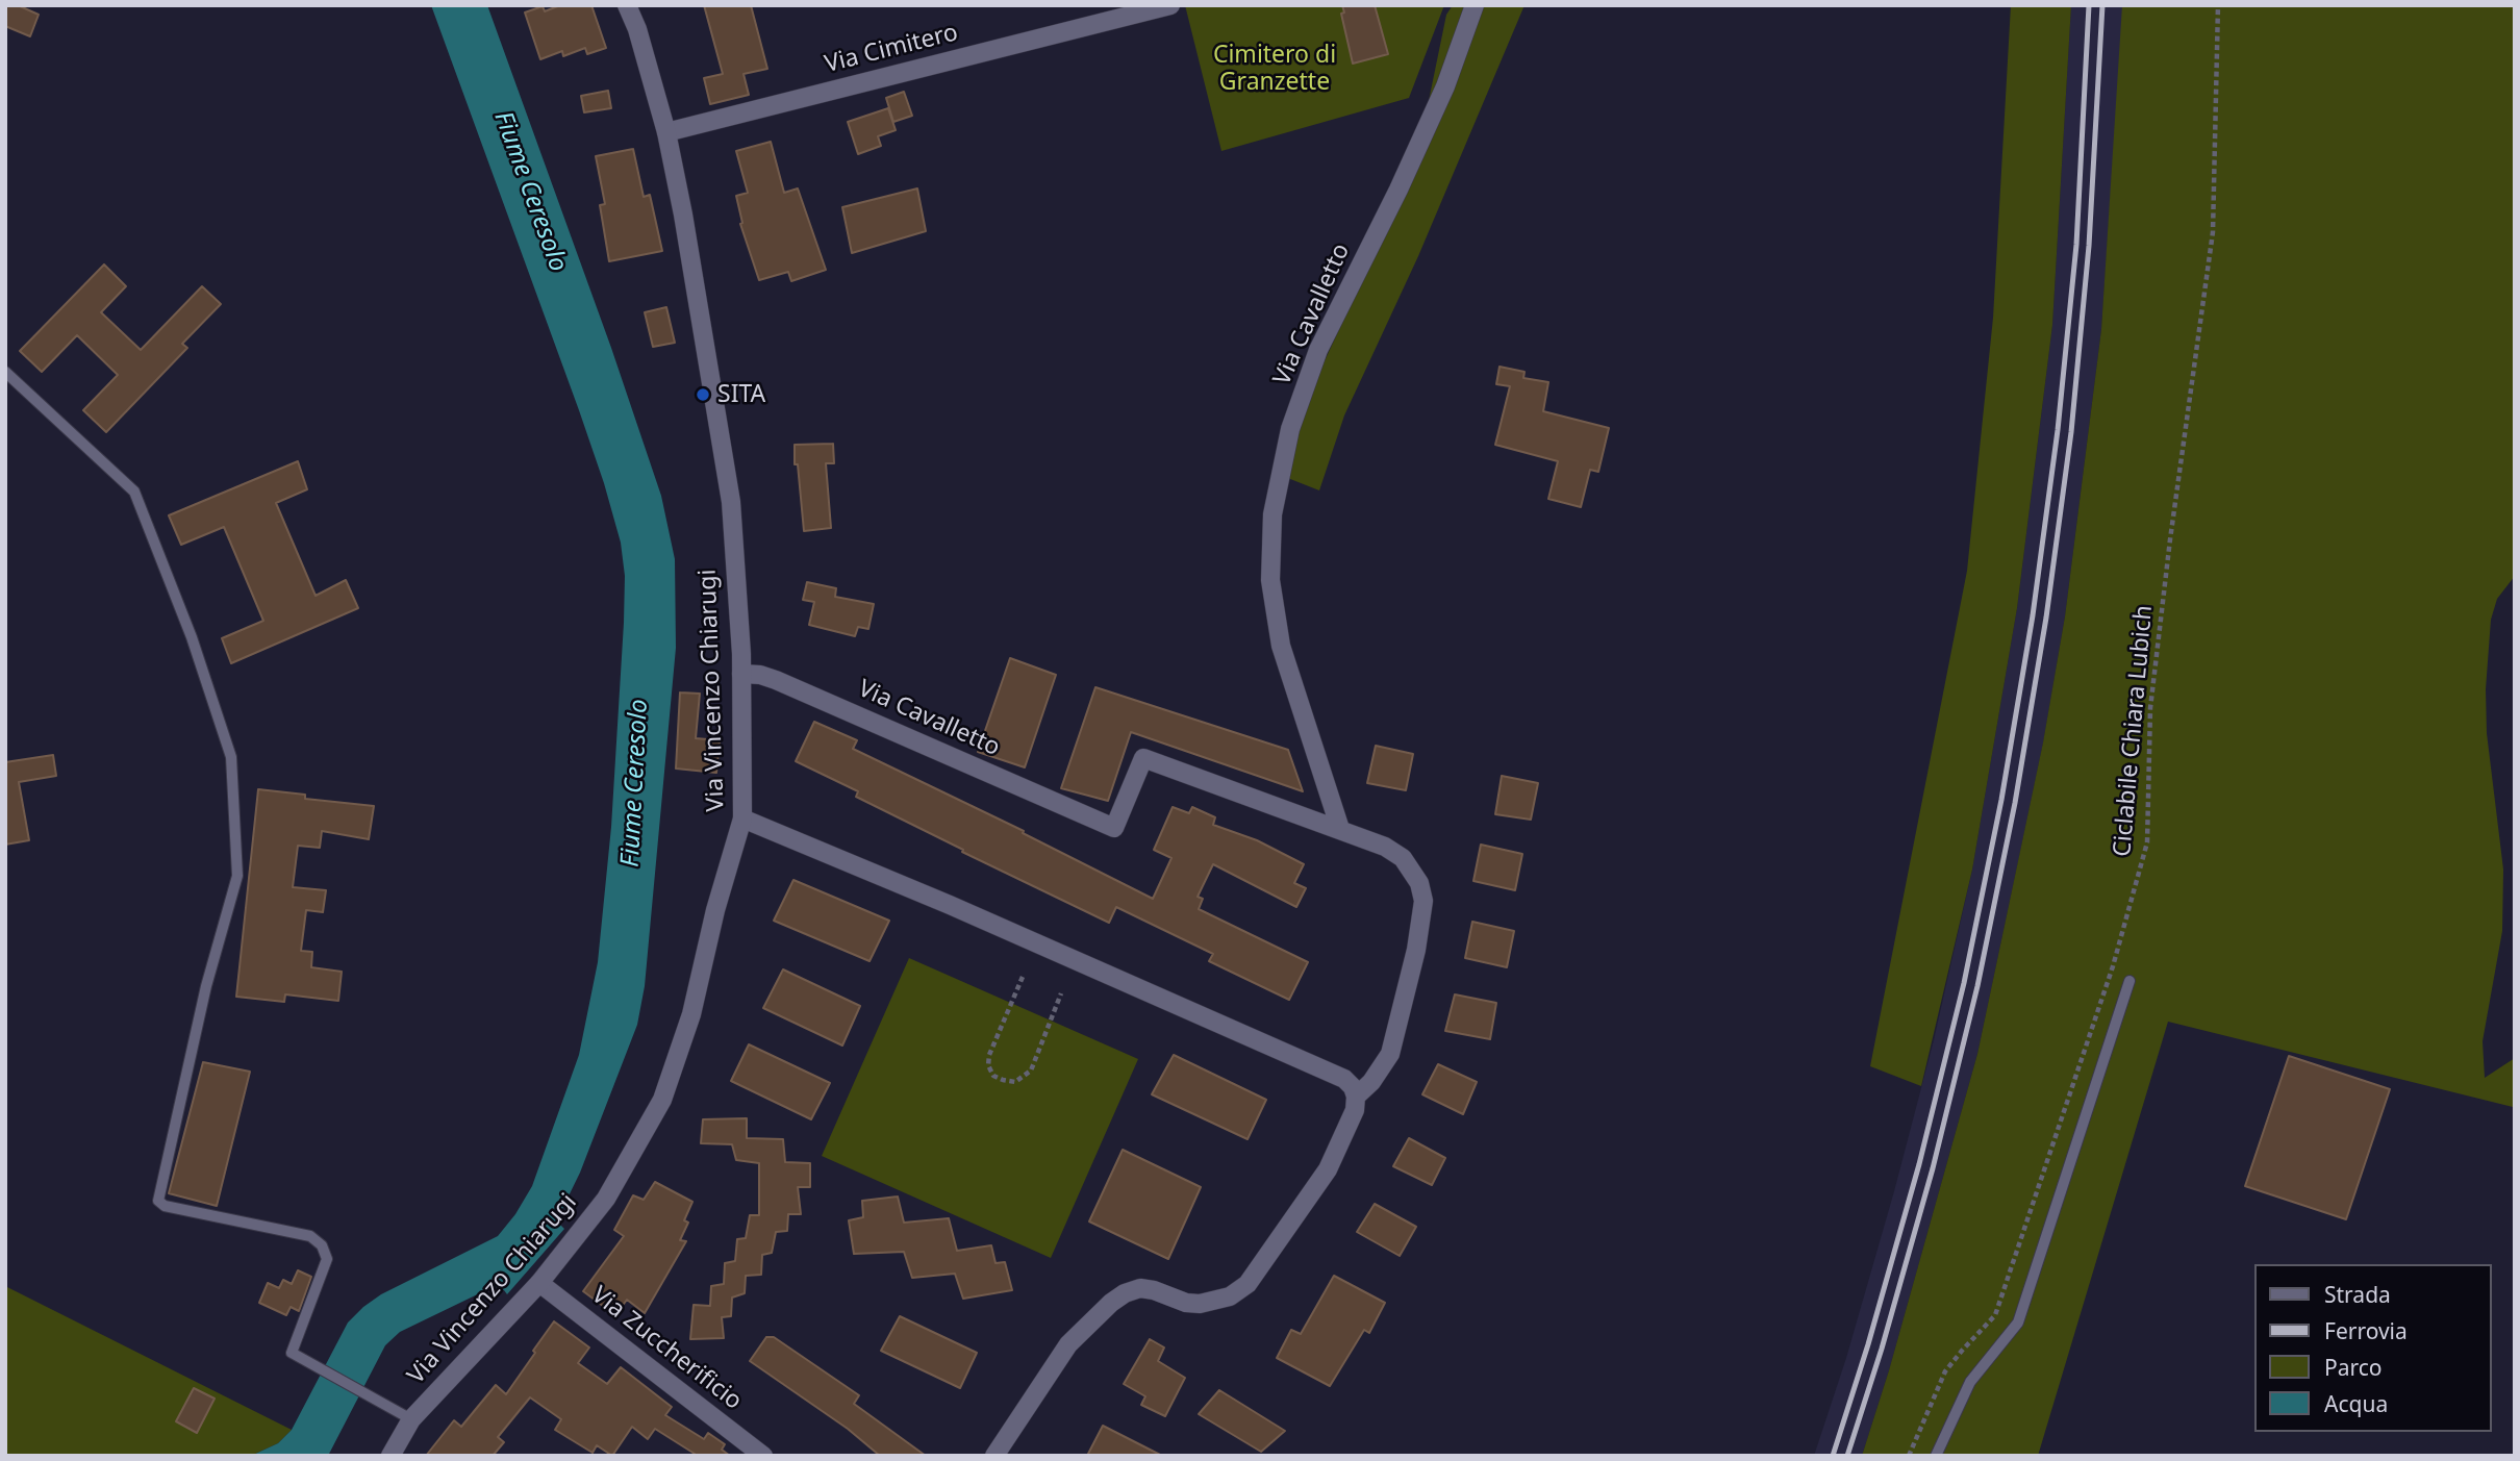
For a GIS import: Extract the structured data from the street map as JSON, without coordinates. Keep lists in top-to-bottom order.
{
  "streets": {
    "street": [
      "Via Cimitero",
      "Via Cavalletto",
      "Via Vincenzo Chiarugi",
      "Via Zuccherificio"
    ],
    "path": ["Ciclabile Chiara Lubich"]
  },
  "crossings": [
    ["Via Cimitero", "Via Vincenzo Chiarugi"],
    ["Via Cavalletto", "Via Vincenzo Chiarugi"],
    ["Via Vincenzo Chiarugi", "Via Zuccherificio"]
  ],
  "water": ["Fiume Ceresolo"],
  "parks": ["Cimitero di Granzette"],
  "places": ["SITA"],
  "legend": [
    "Strada",
    "Ferrovia",
    "Parco",
    "Acqua"
  ]
}
